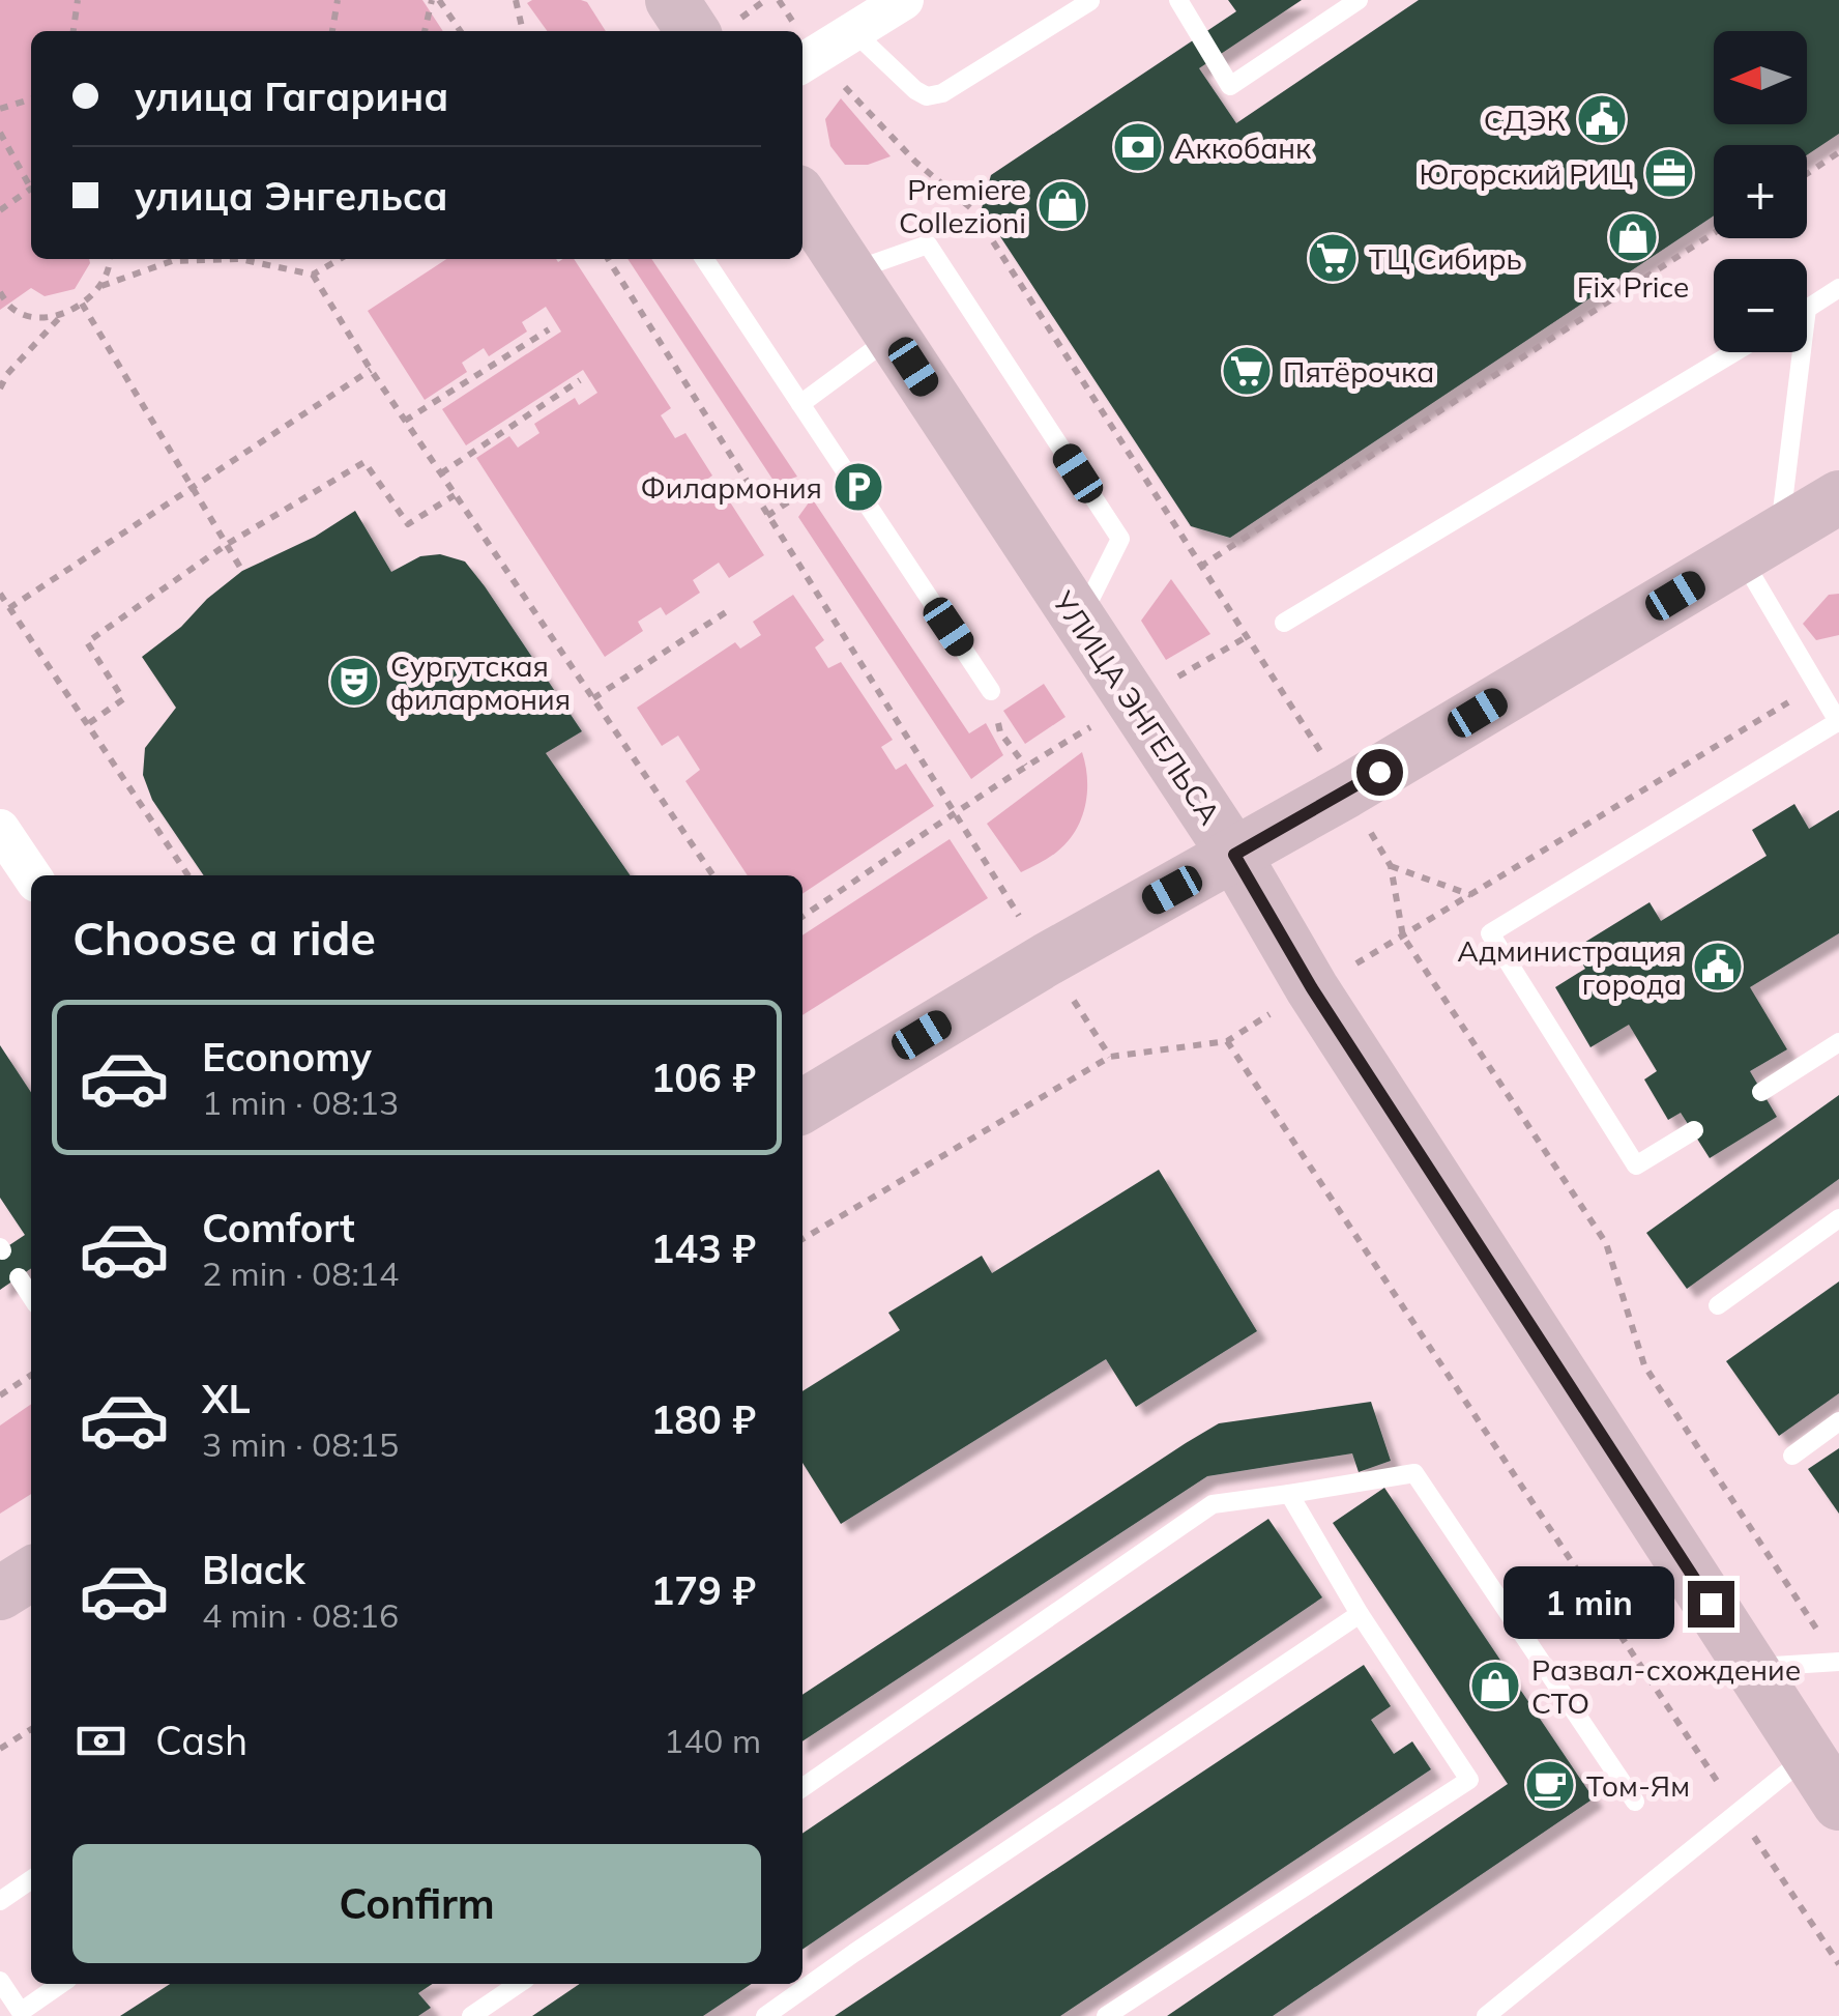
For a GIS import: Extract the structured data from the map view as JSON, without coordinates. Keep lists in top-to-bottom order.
{
  "streets": {
    "main road": ["УЛИЦА ЭНГЕЛЬСА"]
  },
  "places": {
    "public building": ["СДЭК", "Администрация города"],
    "bank": ["Аккобанк"],
    "office": ["Югорский РИЦ"],
    "shop": ["Premiere Collezioni", "Fix Price", "Развал-схождение СТО"],
    "supermarket": ["ТЦ Сибирь", "Пятёрочка"],
    "parking": ["Филармония"],
    "theatre": ["Сургутская филармония"],
    "cafe": ["Том-Ям"]
  },
  "north": "left",
  "page": {
    "map_buttons": ["+", "−"],
    "banner": ["улица Гагарина", "улица Энгельса"],
    "heading": "Choose a ride",
    "list": [
      {
        "name": "Economy",
        "note": "1 min · 08:13",
        "value": "106 ₽"
      },
      {
        "name": "Comfort",
        "note": "2 min · 08:14",
        "value": "143 ₽"
      },
      {
        "name": "XL",
        "note": "3 min · 08:15",
        "value": "180 ₽"
      },
      {
        "name": "Black",
        "note": "4 min · 08:16",
        "value": "179 ₽"
      }
    ],
    "bubble": "1 min",
    "pay": ["Cash", "140 m"],
    "buttons": "Confirm"
  }
}
